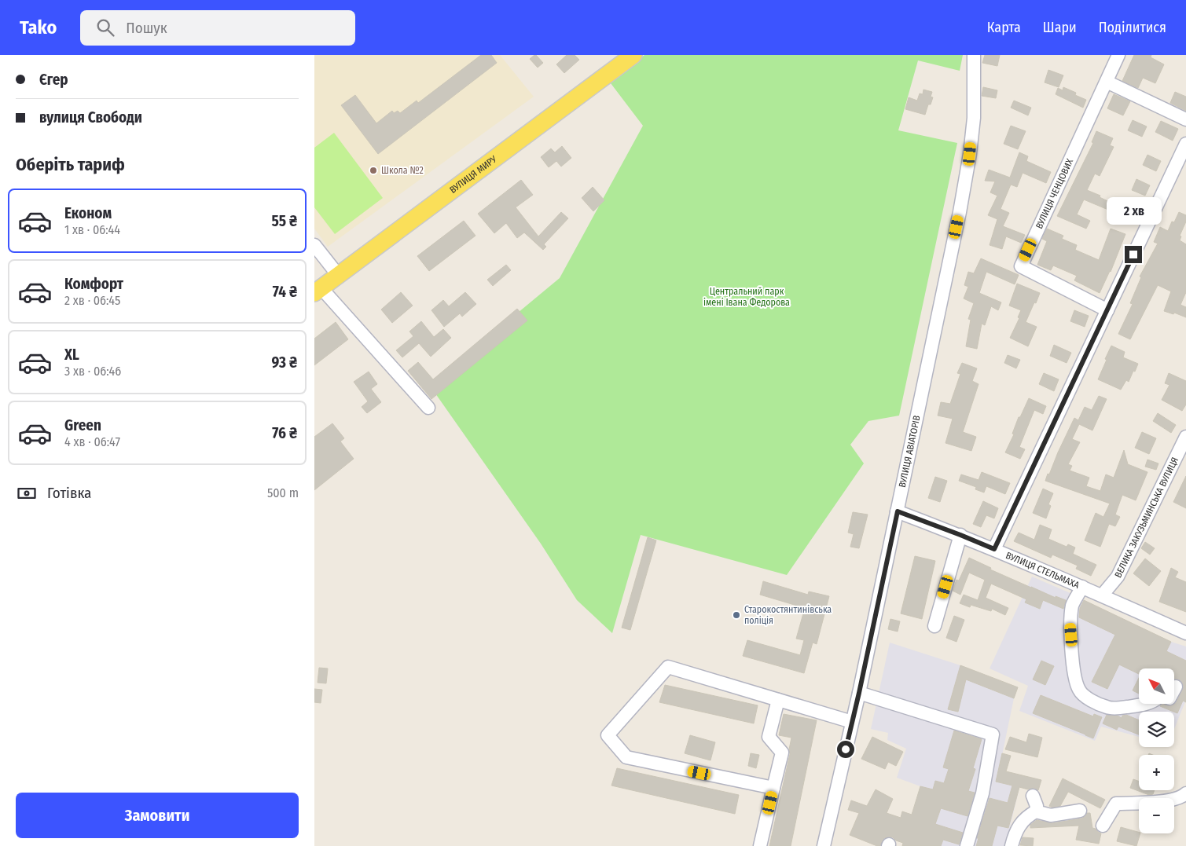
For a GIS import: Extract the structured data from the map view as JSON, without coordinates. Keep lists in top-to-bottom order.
{
  "streets": {
    "main road": ["ВУЛИЦЯ МИРУ"],
    "street": [
      "ВУЛИЦЯ ЧЕНЦОВИХ",
      "ВУЛИЦЯ АВІАТОРІВ",
      "ВЕЛИКА ЗАКУЗЬМИНСЬКА ВУЛИЦЯ",
      "ВУЛИЦЯ СТЕЛЬМАХА"
    ]
  },
  "crossings": [
    ["ВУЛИЦЯ АВІАТОРІВ", "ВУЛИЦЯ СТЕЛЬМАХА"],
    ["ВЕЛИКА ЗАКУЗЬМИНСЬКА ВУЛИЦЯ", "ВУЛИЦЯ СТЕЛЬМАХА"]
  ],
  "parks": ["Центральний парк імені Івана Федорова"],
  "places": ["Школа №2", "Старокостянтинівська поліція"],
  "north": "top left",
  "page": {
    "header": "Tako",
    "search": "Пошук",
    "nav": ["Карта", "Шари", "Поділитися"],
    "banner": ["Єгер", "вулиця Свободи"],
    "heading": "Оберіть тариф",
    "list": [
      {
        "name": "Економ",
        "note": "1 хв · 06:44",
        "value": "55 ₴"
      },
      {
        "name": "Комфорт",
        "note": "2 хв · 06:45",
        "value": "74 ₴"
      },
      {
        "name": "XL",
        "note": "3 хв · 06:46",
        "value": "93 ₴"
      },
      {
        "name": "Green",
        "note": "4 хв · 06:47",
        "value": "76 ₴"
      }
    ],
    "bubble": "2 хв",
    "pay": ["Готівка", "500 m"],
    "map_buttons": ["+", "−"],
    "buttons": "Замовити"
  }
}
